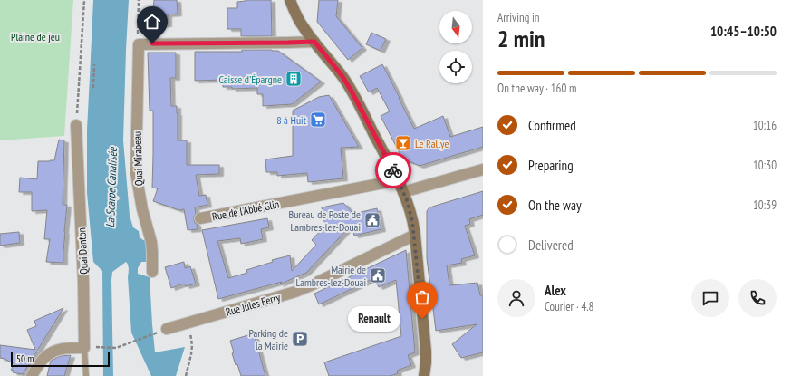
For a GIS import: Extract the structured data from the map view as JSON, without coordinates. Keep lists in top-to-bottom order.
{
  "streets": {
    "street": [
      "Quai Mirabeau",
      "Rue de l'Abbé Glin",
      "Quai Danton",
      "Rue Jules Ferry"
    ]
  },
  "water": ["La Scarpe Canalisée"],
  "parks": ["Plaine de jeu"],
  "places": {
    "building": ["Caisse d'Épargne"],
    "supermarket": ["8 à Huit"],
    "bar": ["Le Rallye"],
    "public building": ["Bureau de Poste de Lambres-lez-Douai", "Mairie de Lambres-lez-Douai"],
    "other": ["Renault"],
    "parking": ["Parking de la Mairie"]
  },
  "scale_bar": "50 m",
  "north": "bottom",
  "page": {
    "heading": ["2 min", "Arriving in", "10:45–10:50"],
    "panel": ["Alex", "Courier · 4.8"],
    "bar": "On the way · 160 m",
    "list": [
      ["Confirmed", "10:16"],
      ["Preparing", "10:30"],
      ["On the way", "10:39"],
      "Delivered"
    ],
    "bubble": "Renault",
    "scale": "50 m"
  }
}
